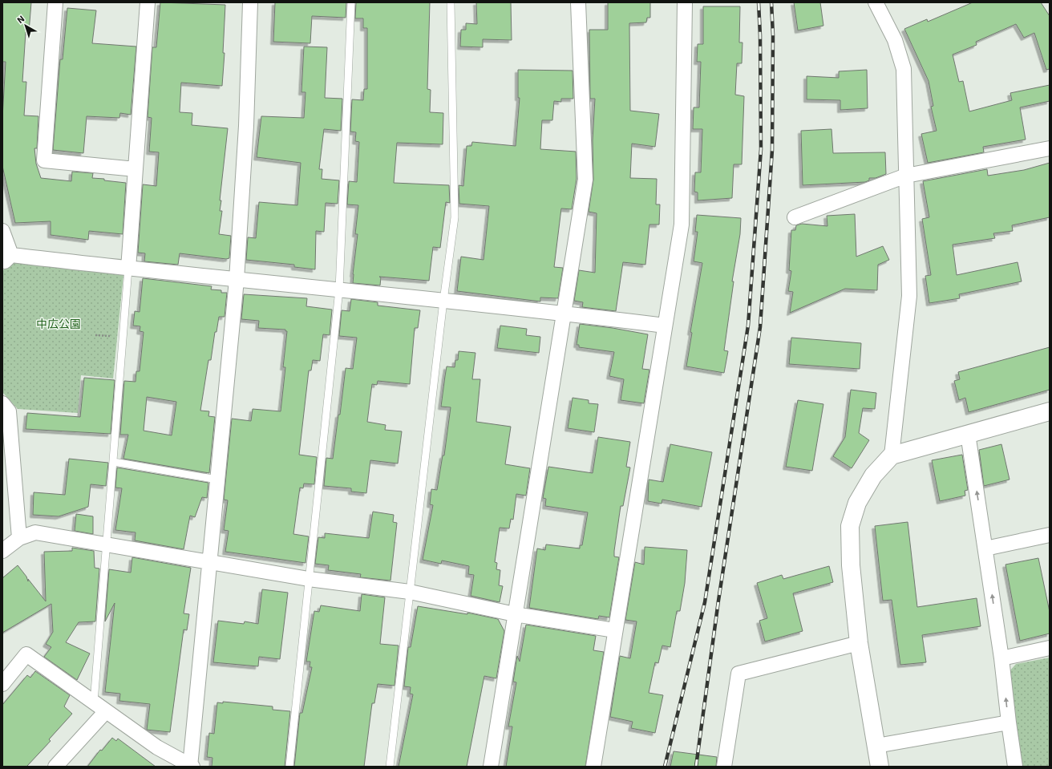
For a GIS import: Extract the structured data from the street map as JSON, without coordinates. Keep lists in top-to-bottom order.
{
  "parks": ["中広公園"],
  "north": "top left"
}
